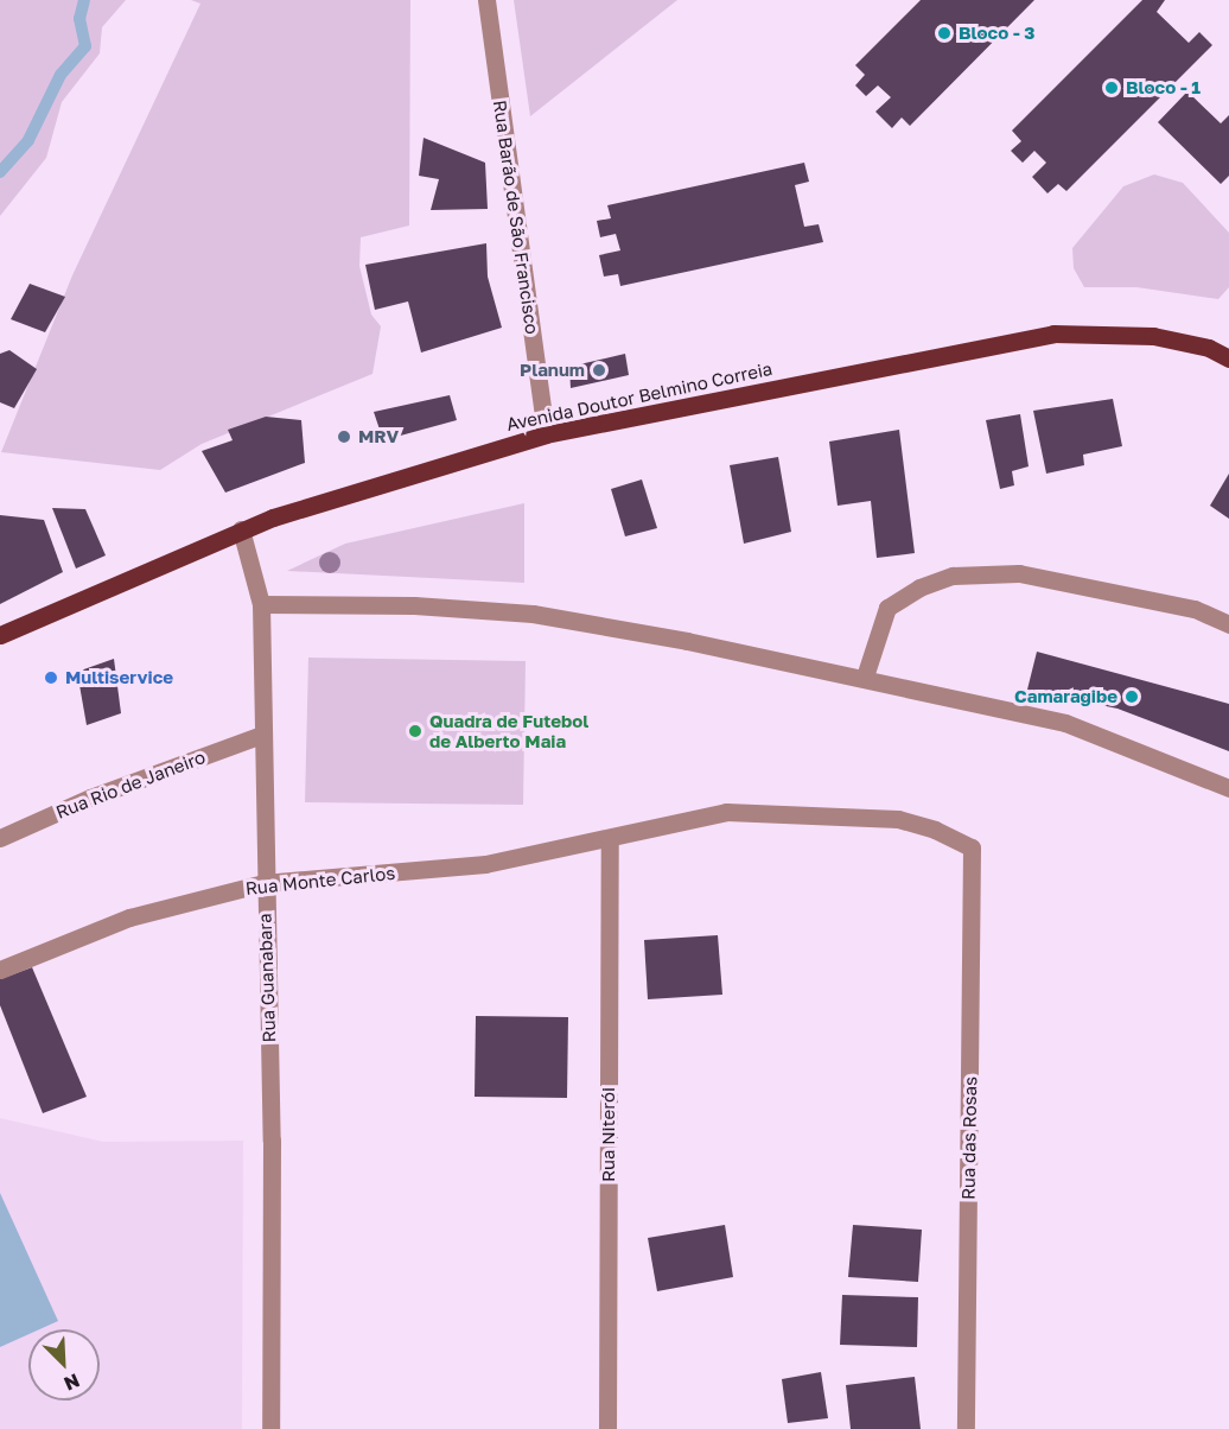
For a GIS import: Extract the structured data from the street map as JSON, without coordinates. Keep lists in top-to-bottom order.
{
  "streets": {
    "main road": ["Avenida Doutor Belmino Correia"],
    "street": [
      "Rua Barão de São Francisco",
      "Rua Rio de Janeiro",
      "Rua Monte Carlos",
      "Rua Guanabara",
      "Rua Niterói",
      "Rua das Rosas"
    ]
  },
  "crossings": [
    ["Rua Barão de São Francisco", "Avenida Doutor Belmino Correia"],
    ["Avenida Doutor Belmino Correia", "Rua Guanabara"],
    ["Rua Rio de Janeiro", "Rua Guanabara"],
    ["Rua Monte Carlos", "Rua Guanabara"],
    ["Rua Monte Carlos", "Rua Niterói"],
    ["Rua Monte Carlos", "Rua das Rosas"]
  ],
  "places": [
    "Bloco - 3",
    "Bloco - 1",
    "Planum",
    "MRV",
    "Multiservice",
    "Camaragibe",
    "Quadra de Futebol de Alberto Maia"
  ],
  "north": "bottom right"
}
